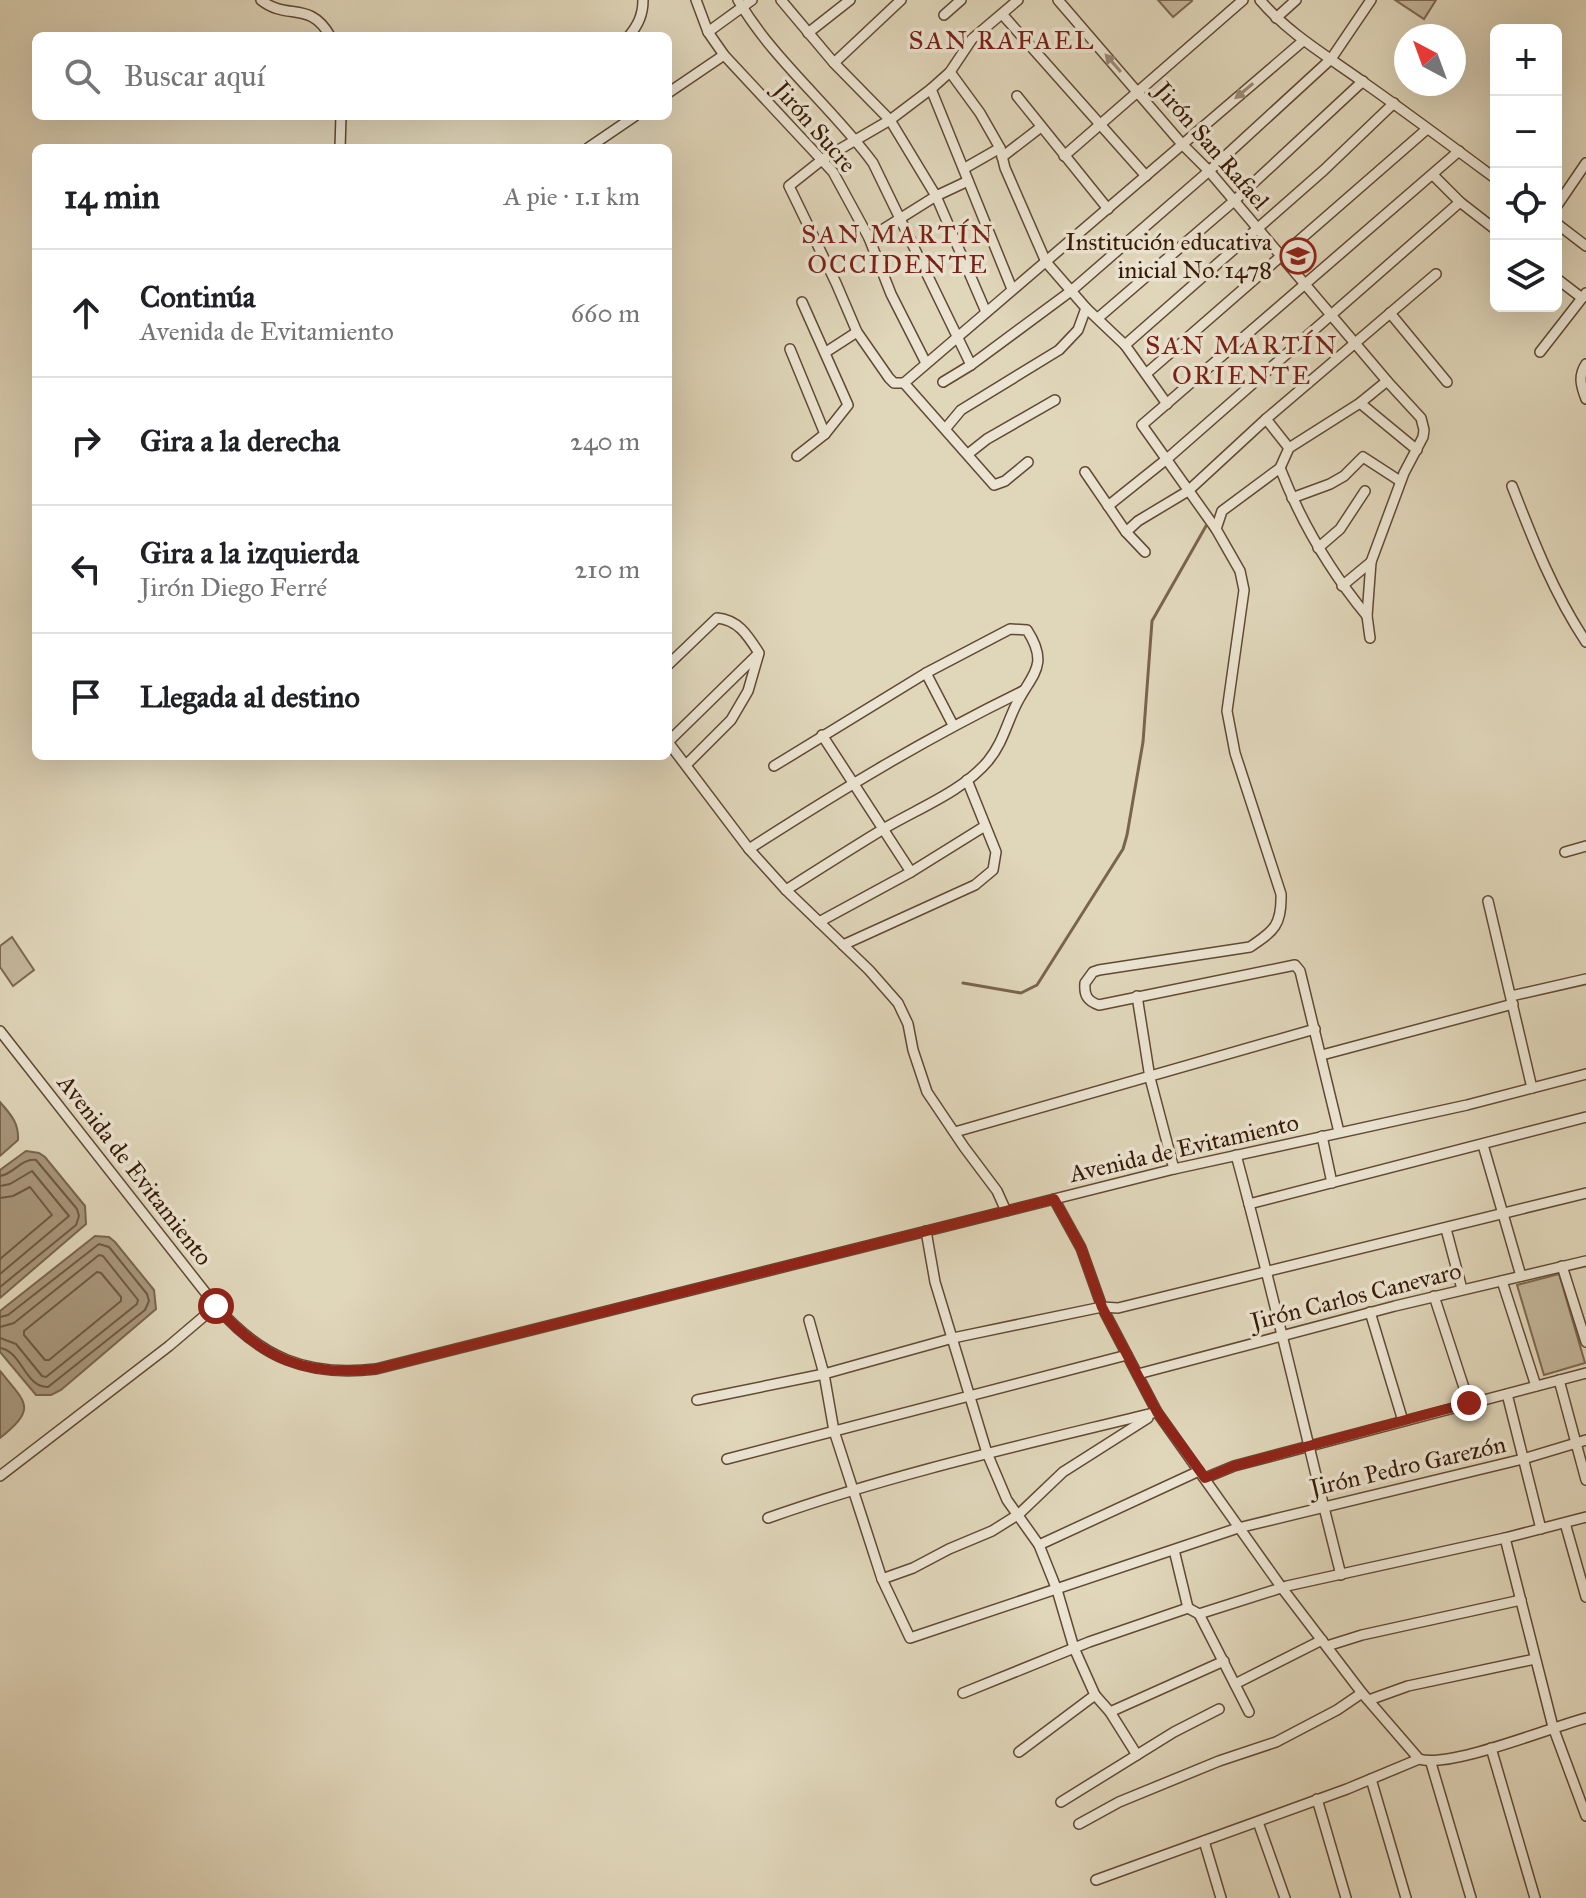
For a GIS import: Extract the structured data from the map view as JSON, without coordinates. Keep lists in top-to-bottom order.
{
  "streets": {
    "street": [
      "Jirón Sucre",
      "Jirón San Rafael",
      "Avenida de Evitamiento",
      "Jirón Carlos Canevaro",
      "Jirón Pedro Garezón"
    ]
  },
  "districts": ["SAN RAFAEL", "SAN MARTÍN OCCIDENTE", "SAN MARTÍN ORIENTE"],
  "places": {
    "school or university": ["Institución educativa inicial No. 1478"]
  },
  "north": "top left",
  "page": {
    "map_buttons": ["+", "−"],
    "search": "Buscar aquí",
    "heading": ["14 min", "A pie · 1.1 km"],
    "list": [
      ["Continúa", "Avenida de Evitamiento", "660 m"],
      ["Gira a la derecha", "240 m"],
      ["Gira a la izquierda", "Jirón Diego Ferré", "210 m"],
      "Llegada al destino"
    ]
  }
}
